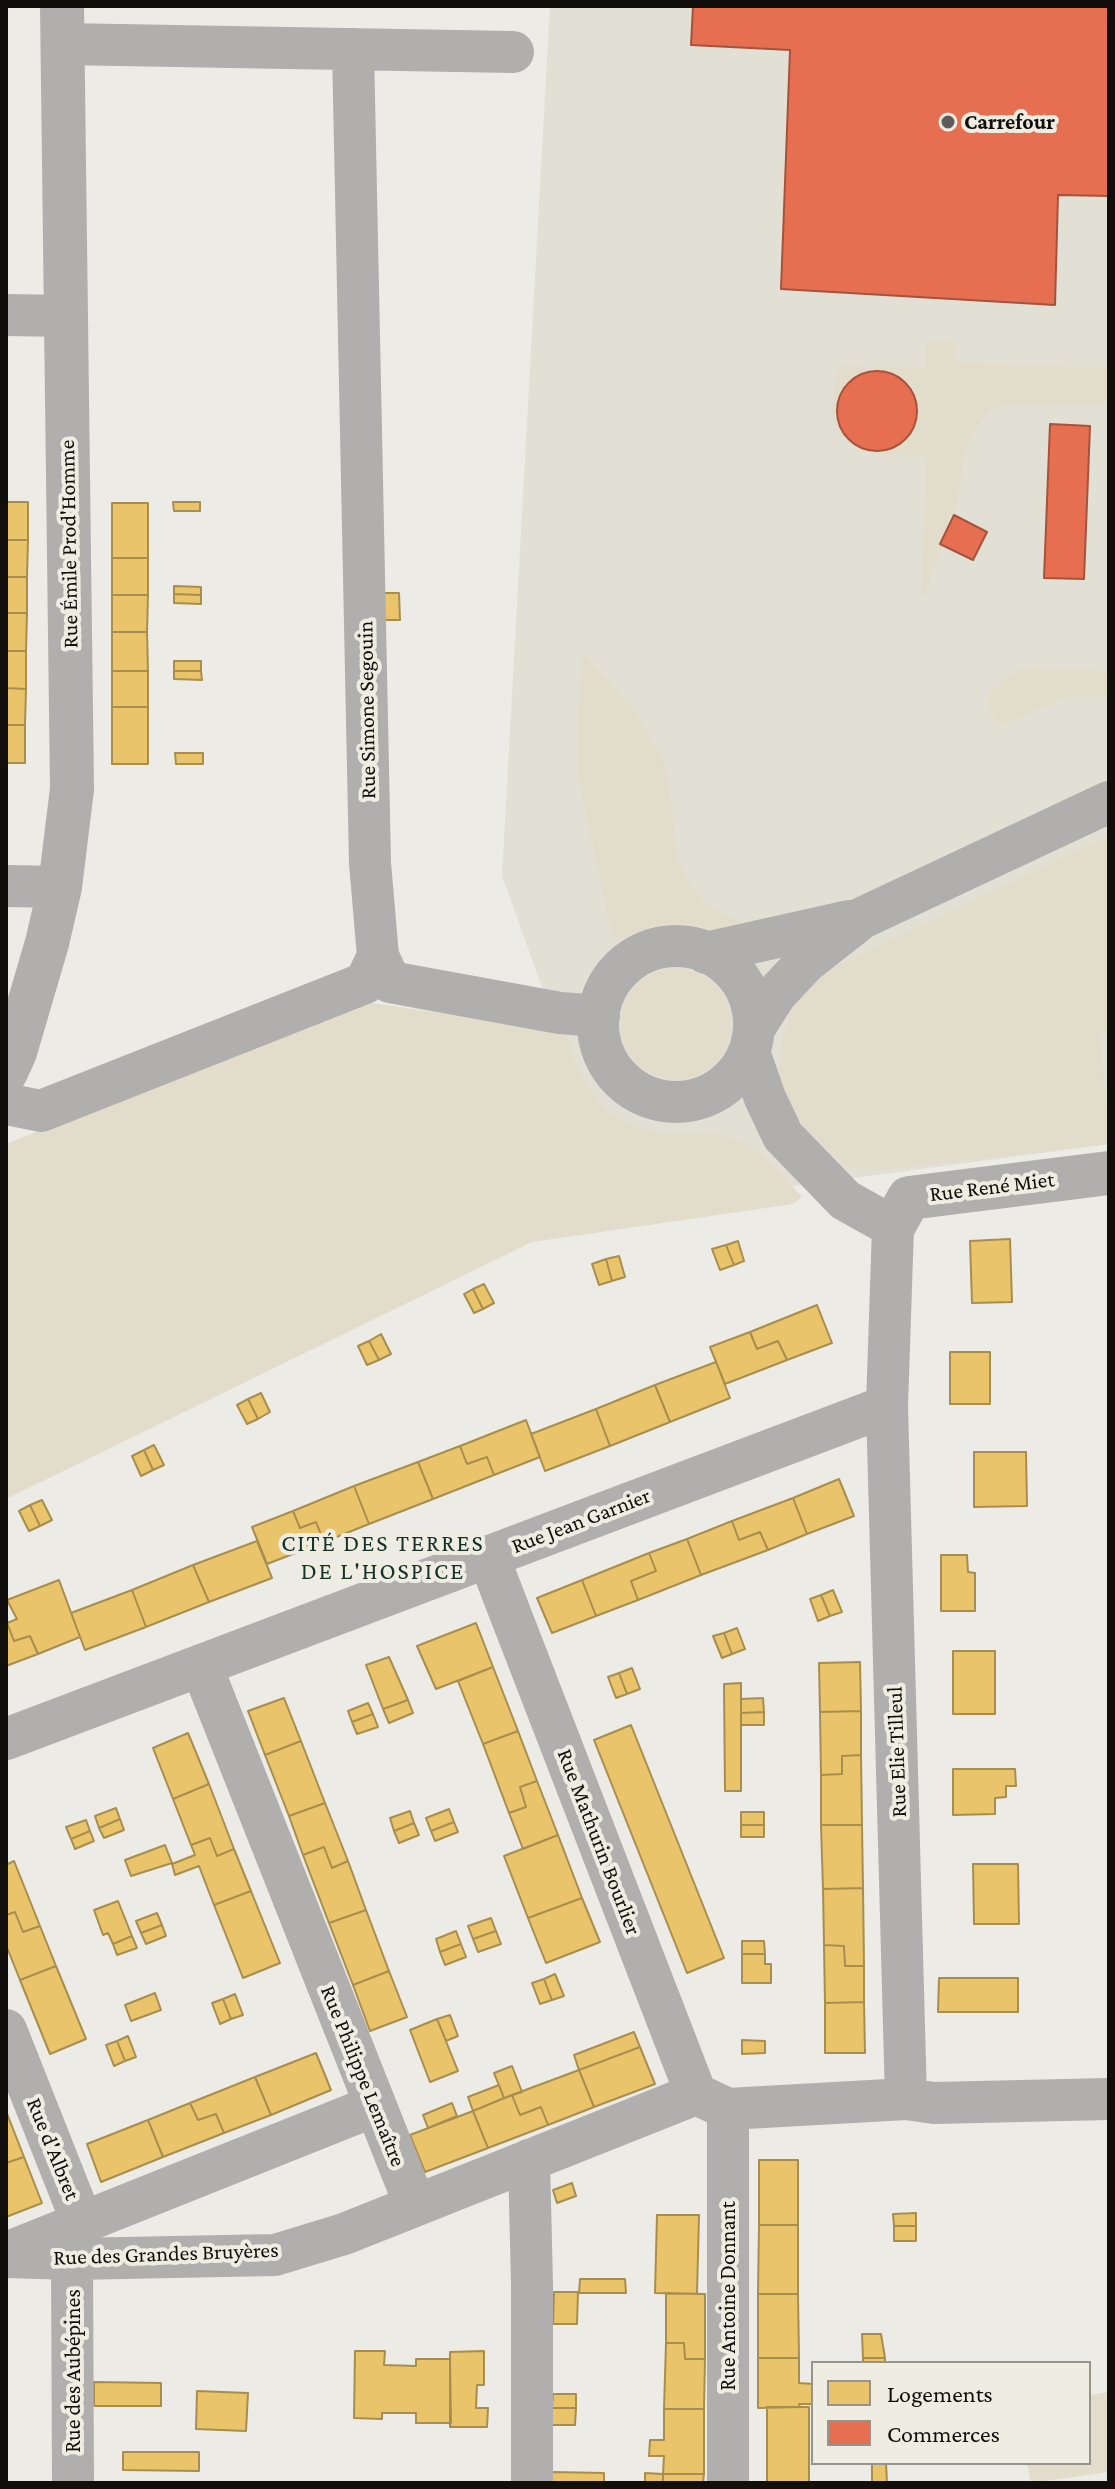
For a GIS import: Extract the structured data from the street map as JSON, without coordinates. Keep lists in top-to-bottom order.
{
  "streets": {
    "street": [
      "Rue Émile Prod'Homme",
      "Rue Simone Segouin",
      "Rue René Miet",
      "Rue Jean Garnier",
      "Rue Elie Tilleul",
      "Rue Mathurin Bourlier",
      "Rue Philippe Lemaître",
      "Rue d'Albret",
      "Rue des Grandes Bruyères",
      "Rue Antoine Donnant",
      "Rue des Aubépines"
    ]
  },
  "crossings": [
    ["Rue René Miet", "Rue Elie Tilleul"],
    ["Rue Jean Garnier", "Rue Elie Tilleul"],
    ["Rue Jean Garnier", "Rue Mathurin Bourlier"],
    ["Rue Jean Garnier", "Rue Philippe Lemaître"],
    ["Rue Mathurin Bourlier", "Rue Antoine Donnant"],
    ["Rue Philippe Lemaître", "Rue des Grandes Bruyères"],
    ["Rue d'Albret", "Rue des Grandes Bruyères"],
    ["Rue d'Albret", "Rue des Aubépines"],
    ["Rue des Grandes Bruyères", "Rue des Aubépines"]
  ],
  "districts": ["CITÉ DES TERRES DE L'HOSPICE"],
  "places": ["Carrefour"],
  "legend": ["Logements", "Commerces"]
}
